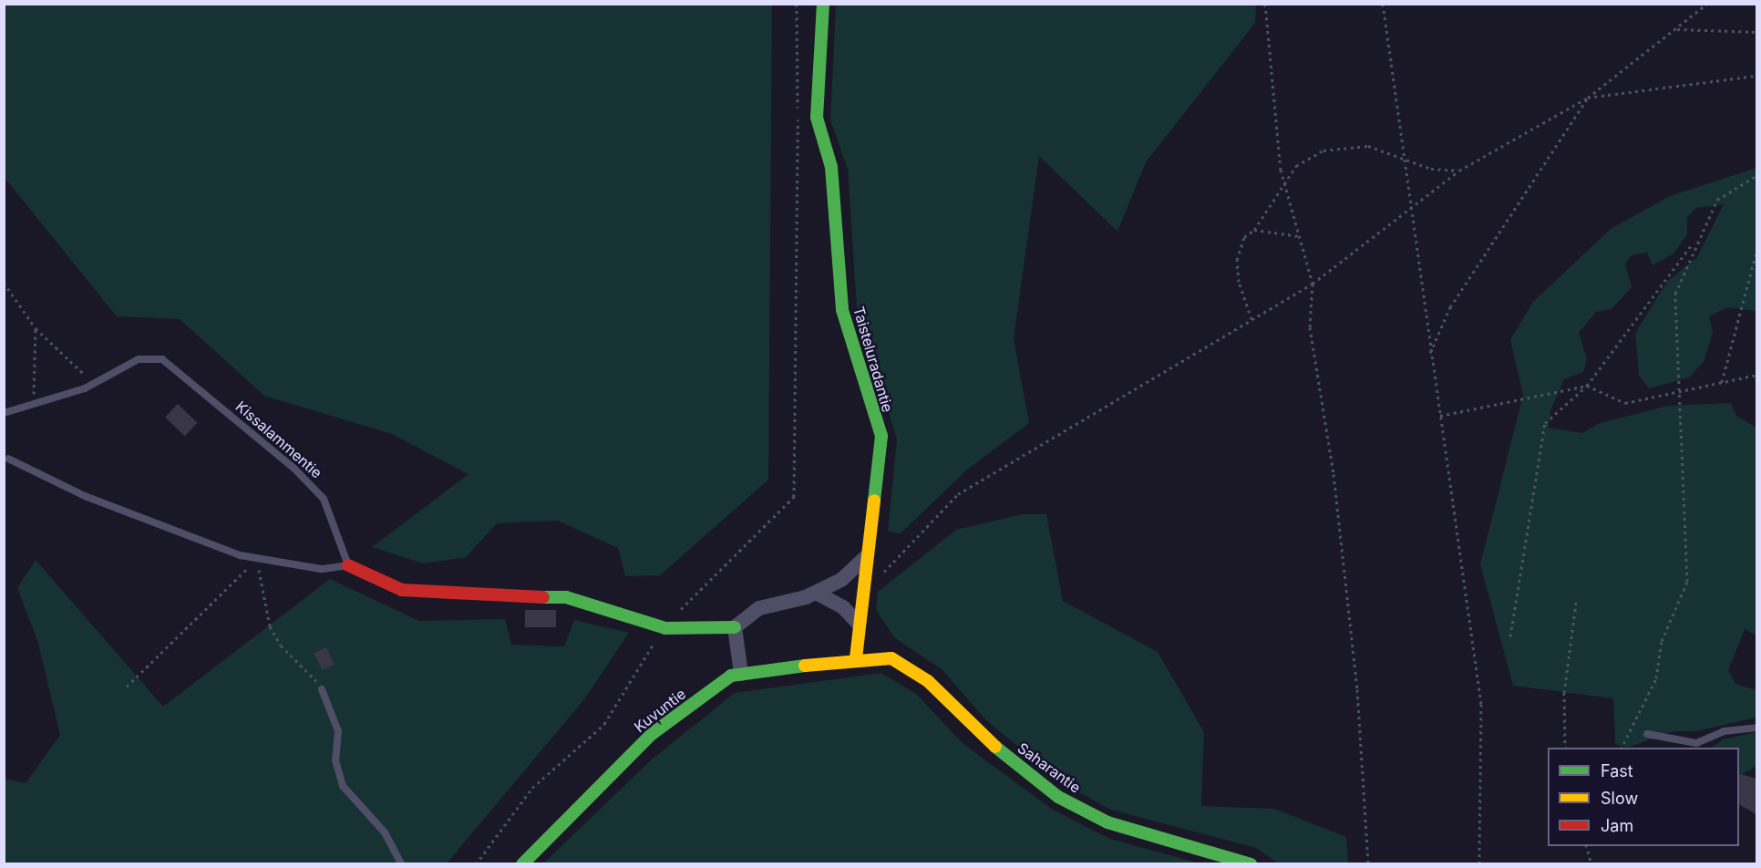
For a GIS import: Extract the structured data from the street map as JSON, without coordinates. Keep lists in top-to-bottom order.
{
  "streets": {
    "street": ["Taisteluradantie", "Kuvuntie", "Saharantie"],
    "lane": ["Kissalammentie"]
  },
  "crossings": [
    ["Taisteluradantie", "Kuvuntie"],
    ["Taisteluradantie", "Saharantie"],
    ["Kuvuntie", "Saharantie"]
  ],
  "legend": ["Fast", "Slow", "Jam"]
}
